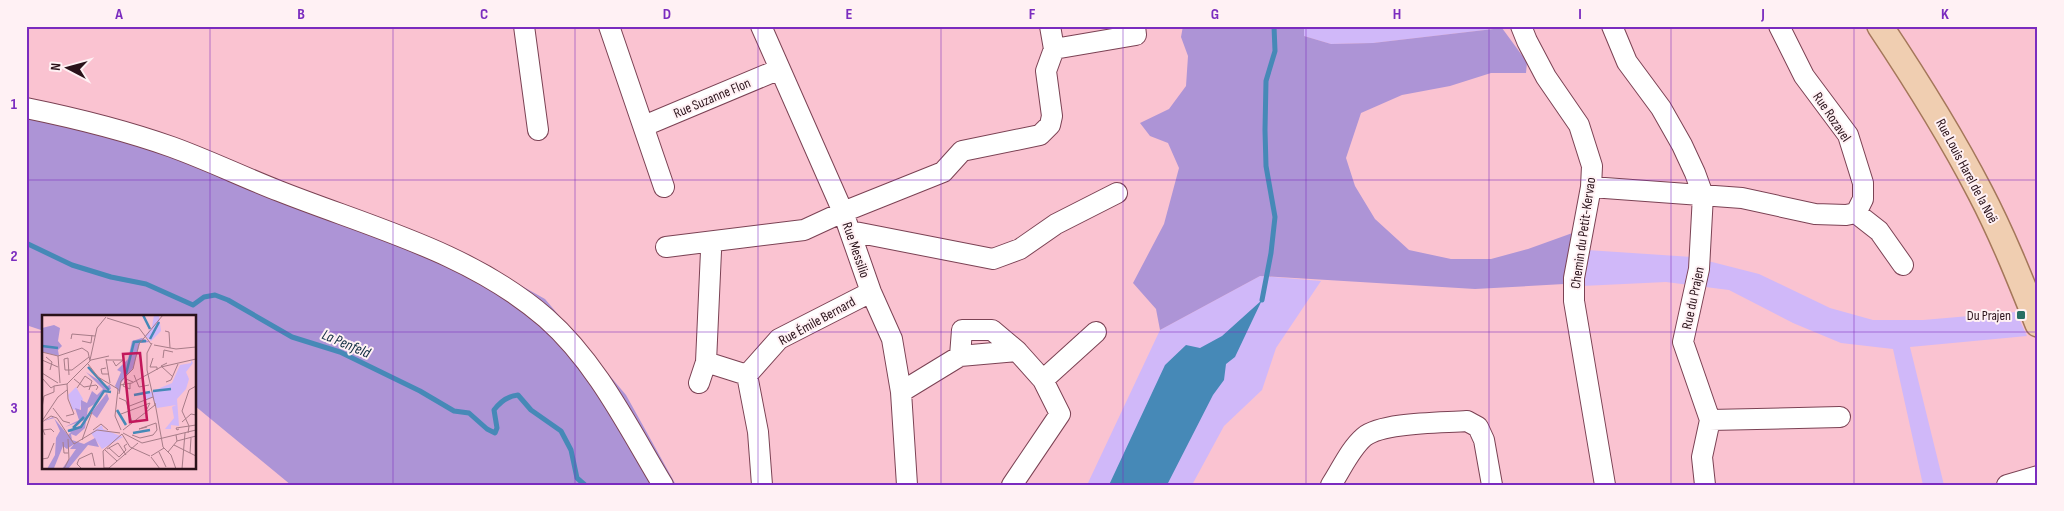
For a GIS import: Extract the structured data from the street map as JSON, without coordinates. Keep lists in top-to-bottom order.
{
  "streets": {
    "main road": ["Rue Louis Harel de la Noë"],
    "street": [
      "Rue Suzanne Flon",
      "Rue Rozavel",
      "Chemin du Petit-Kervao",
      "Rue Messilio",
      "Rue du Prajen",
      "Rue Émile Bernard"
    ]
  },
  "crossings": [
    ["Rue Suzanne Flon", "Rue Messilio"],
    ["Rue Messilio", "Rue Émile Bernard"]
  ],
  "water": ["La Penfeld"],
  "places": {
    "transit": ["Du Prajen"]
  },
  "north": "left",
  "grid": {
    "columns": [
      "A",
      "B",
      "C",
      "D",
      "E",
      "F",
      "G",
      "H",
      "I",
      "J",
      "K"
    ],
    "rows": ["1", "2", "3"]
  }
}
